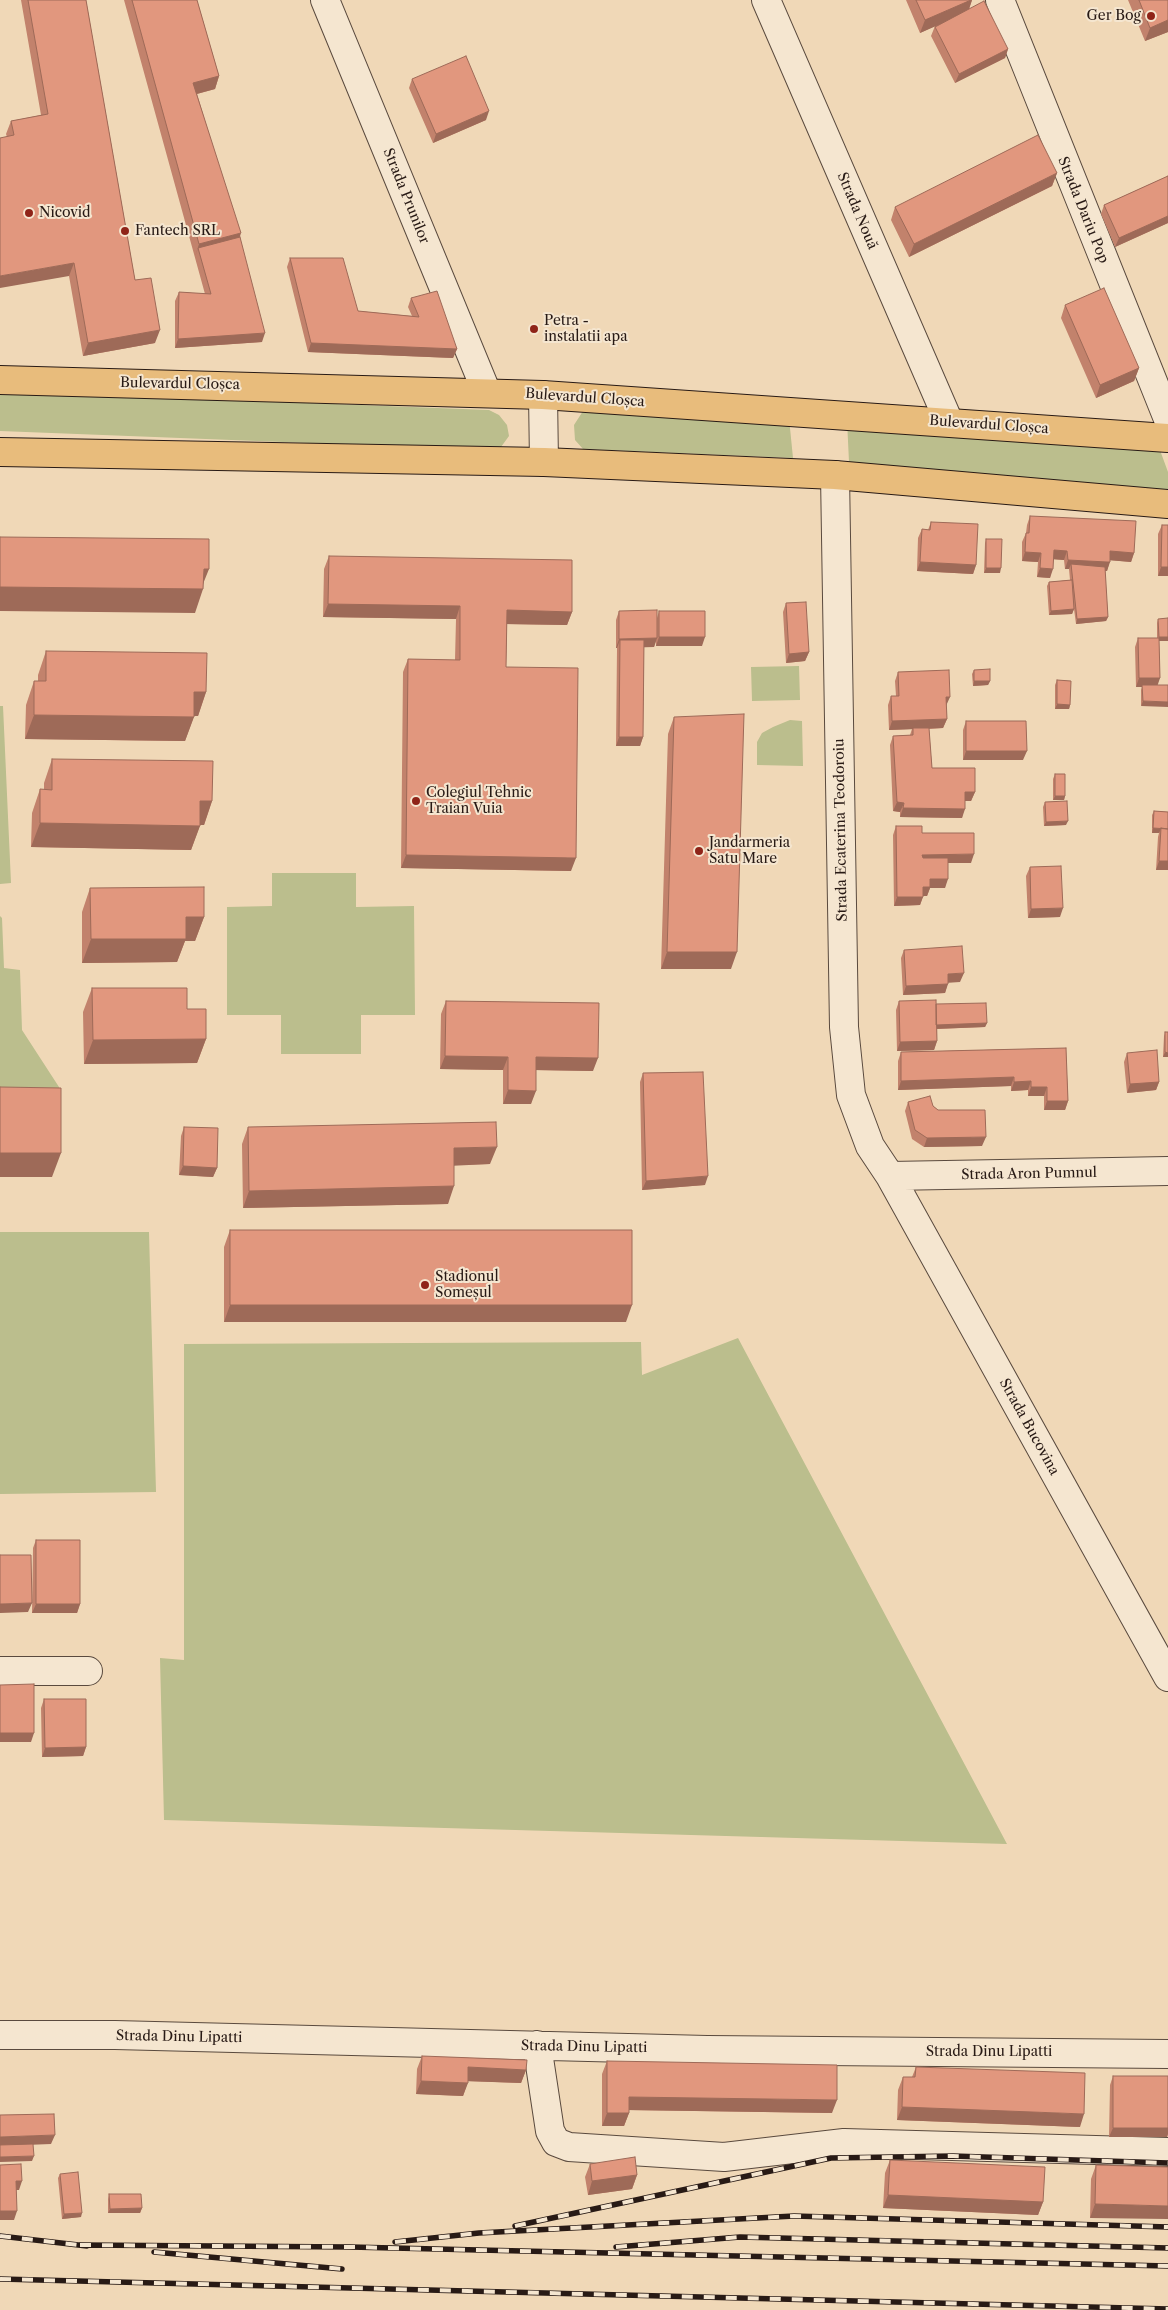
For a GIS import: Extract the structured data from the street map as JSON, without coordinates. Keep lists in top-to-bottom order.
{
  "streets": {
    "main road": ["Bulevardul Cloșca"],
    "street": [
      "Strada Prunilor",
      "Strada Dariu Pop",
      "Strada Nouă",
      "Strada Ecaterina Teodoroiu",
      "Strada Aron Pumnul",
      "Strada Bucovina",
      "Strada Dinu Lipatti"
    ]
  },
  "crossings": [
    ["Strada Prunilor", "Bulevardul Cloșca"],
    ["Strada Nouă", "Bulevardul Cloșca"],
    ["Strada Ecaterina Teodoroiu", "Strada Aron Pumnul"],
    ["Strada Ecaterina Teodoroiu", "Strada Bucovina"],
    ["Strada Aron Pumnul", "Strada Bucovina"]
  ],
  "places": [
    "Ger Bog",
    "Nicovid",
    "Fantech SRL",
    "Petra - instalatii apa",
    "Colegiul Tehnic Traian Vuia",
    "Jandarmeria Satu Mare",
    "Stadionul Someșul"
  ]
}
